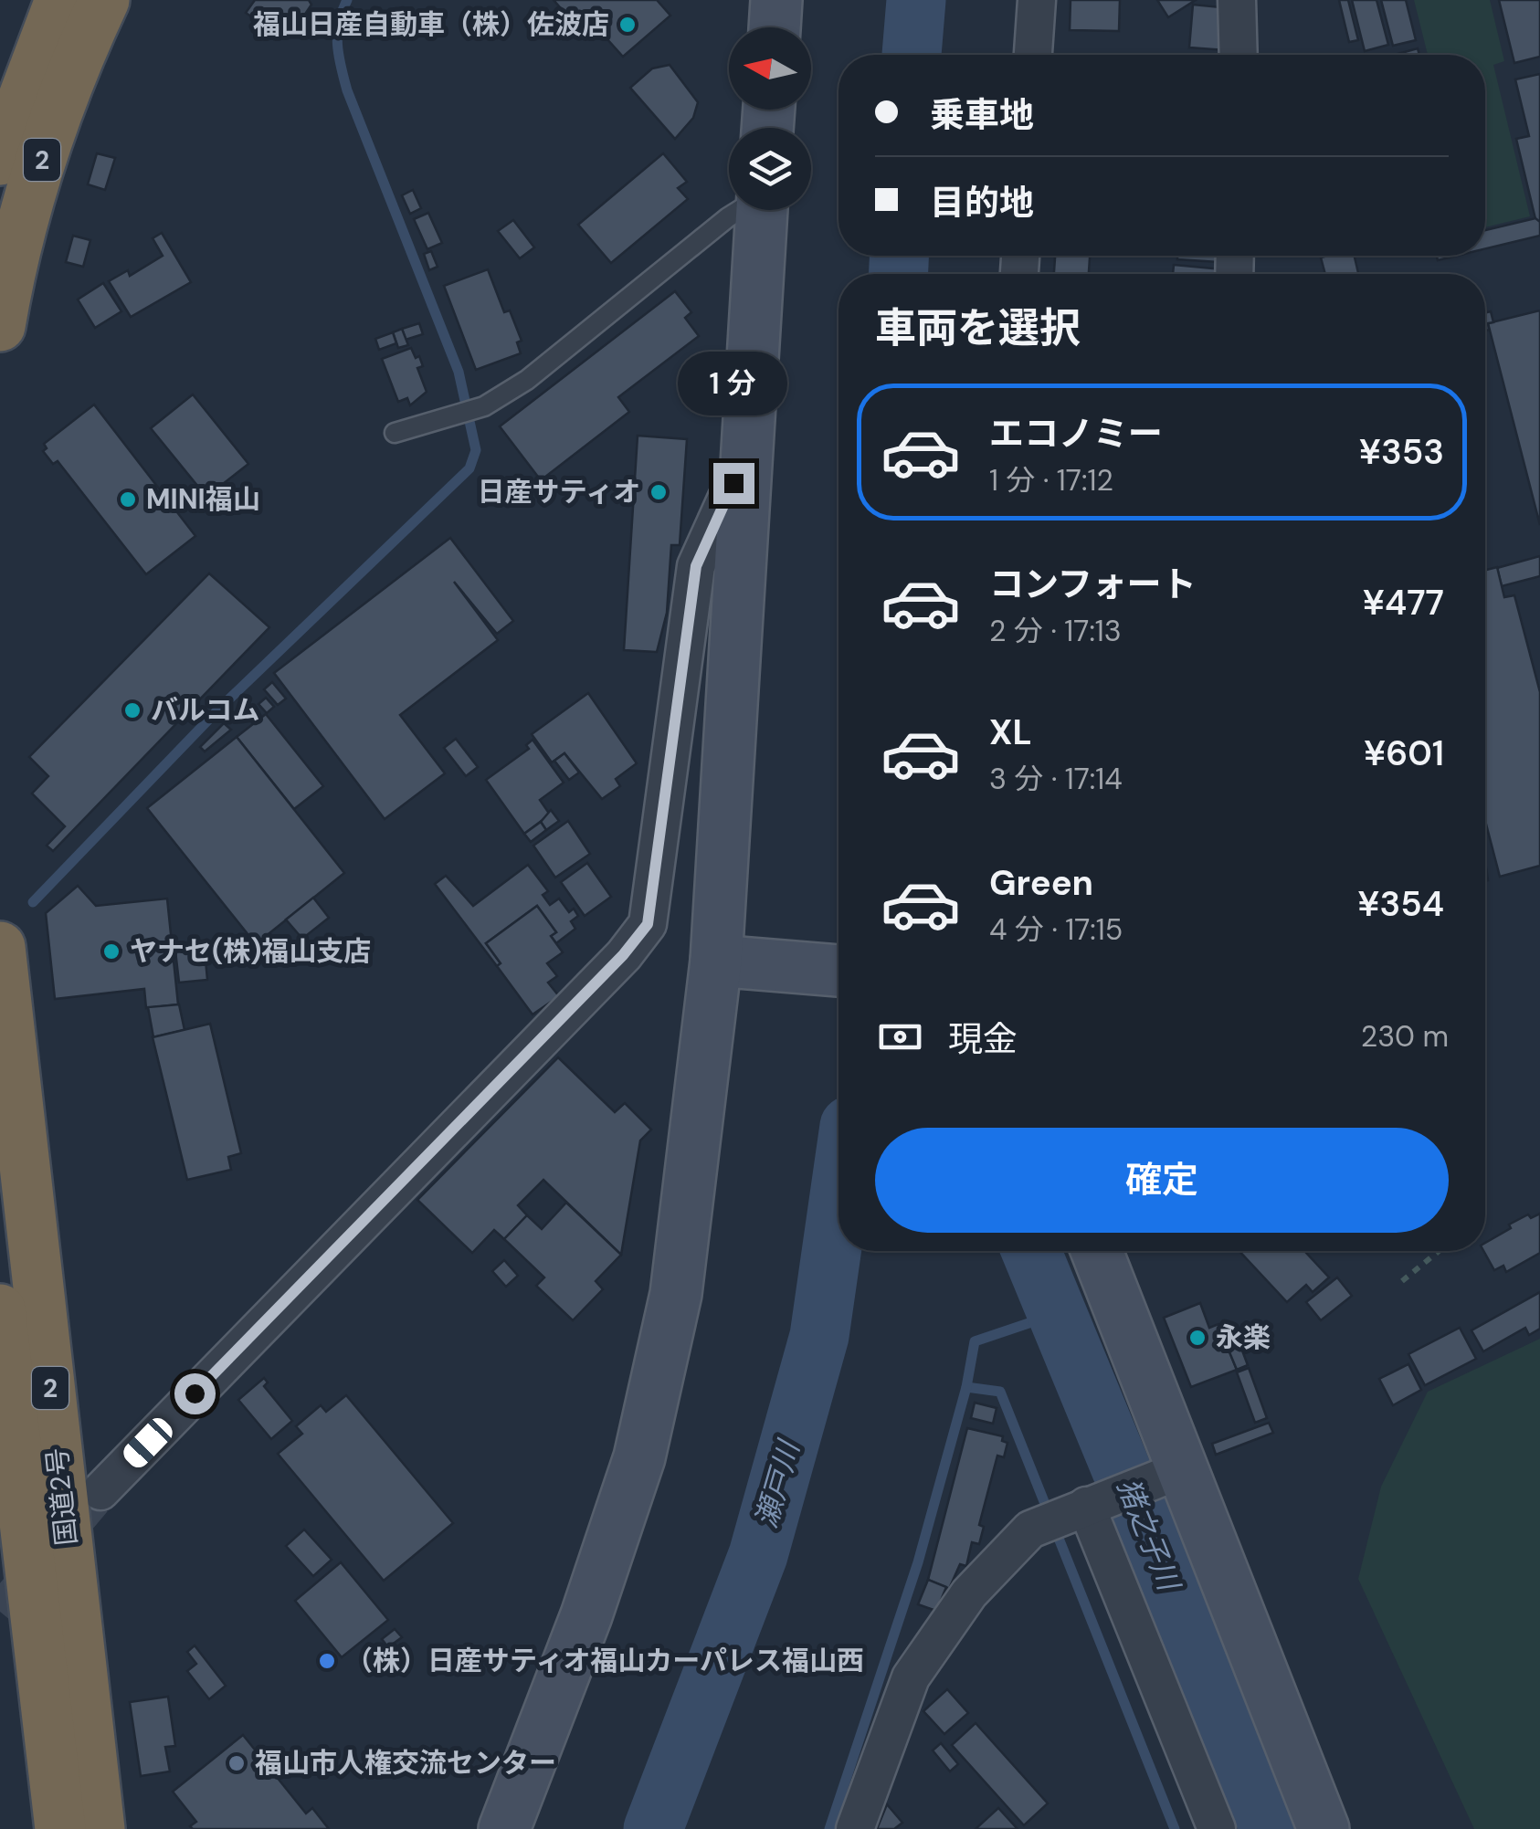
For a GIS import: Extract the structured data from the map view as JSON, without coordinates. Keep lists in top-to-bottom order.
{
  "streets": {
    "highway": ["2", "国道2号"]
  },
  "water": ["瀬戸川", "猪之子川"],
  "places": [
    "福山日産自動車（株）佐波店",
    "日産サティオ",
    "MINI福山",
    "バルコム",
    "ヤナセ(株)福山支店",
    "永楽",
    "（株）日産サティオ福山カーパレス福山西",
    "福山市人権交流センター"
  ],
  "north": "left",
  "page": {
    "banner": ["乗車地", "目的地"],
    "heading": "車両を選択",
    "bubble": "1 分",
    "list": [
      {
        "name": "エコノミー",
        "note": "1 分 · 17:12",
        "value": "¥353"
      },
      {
        "name": "コンフォート",
        "note": "2 分 · 17:13",
        "value": "¥477"
      },
      {
        "name": "XL",
        "note": "3 分 · 17:14",
        "value": "¥601"
      },
      {
        "name": "Green",
        "note": "4 分 · 17:15",
        "value": "¥354"
      }
    ],
    "pay": ["現金", "230 m"],
    "buttons": "確定"
  }
}
